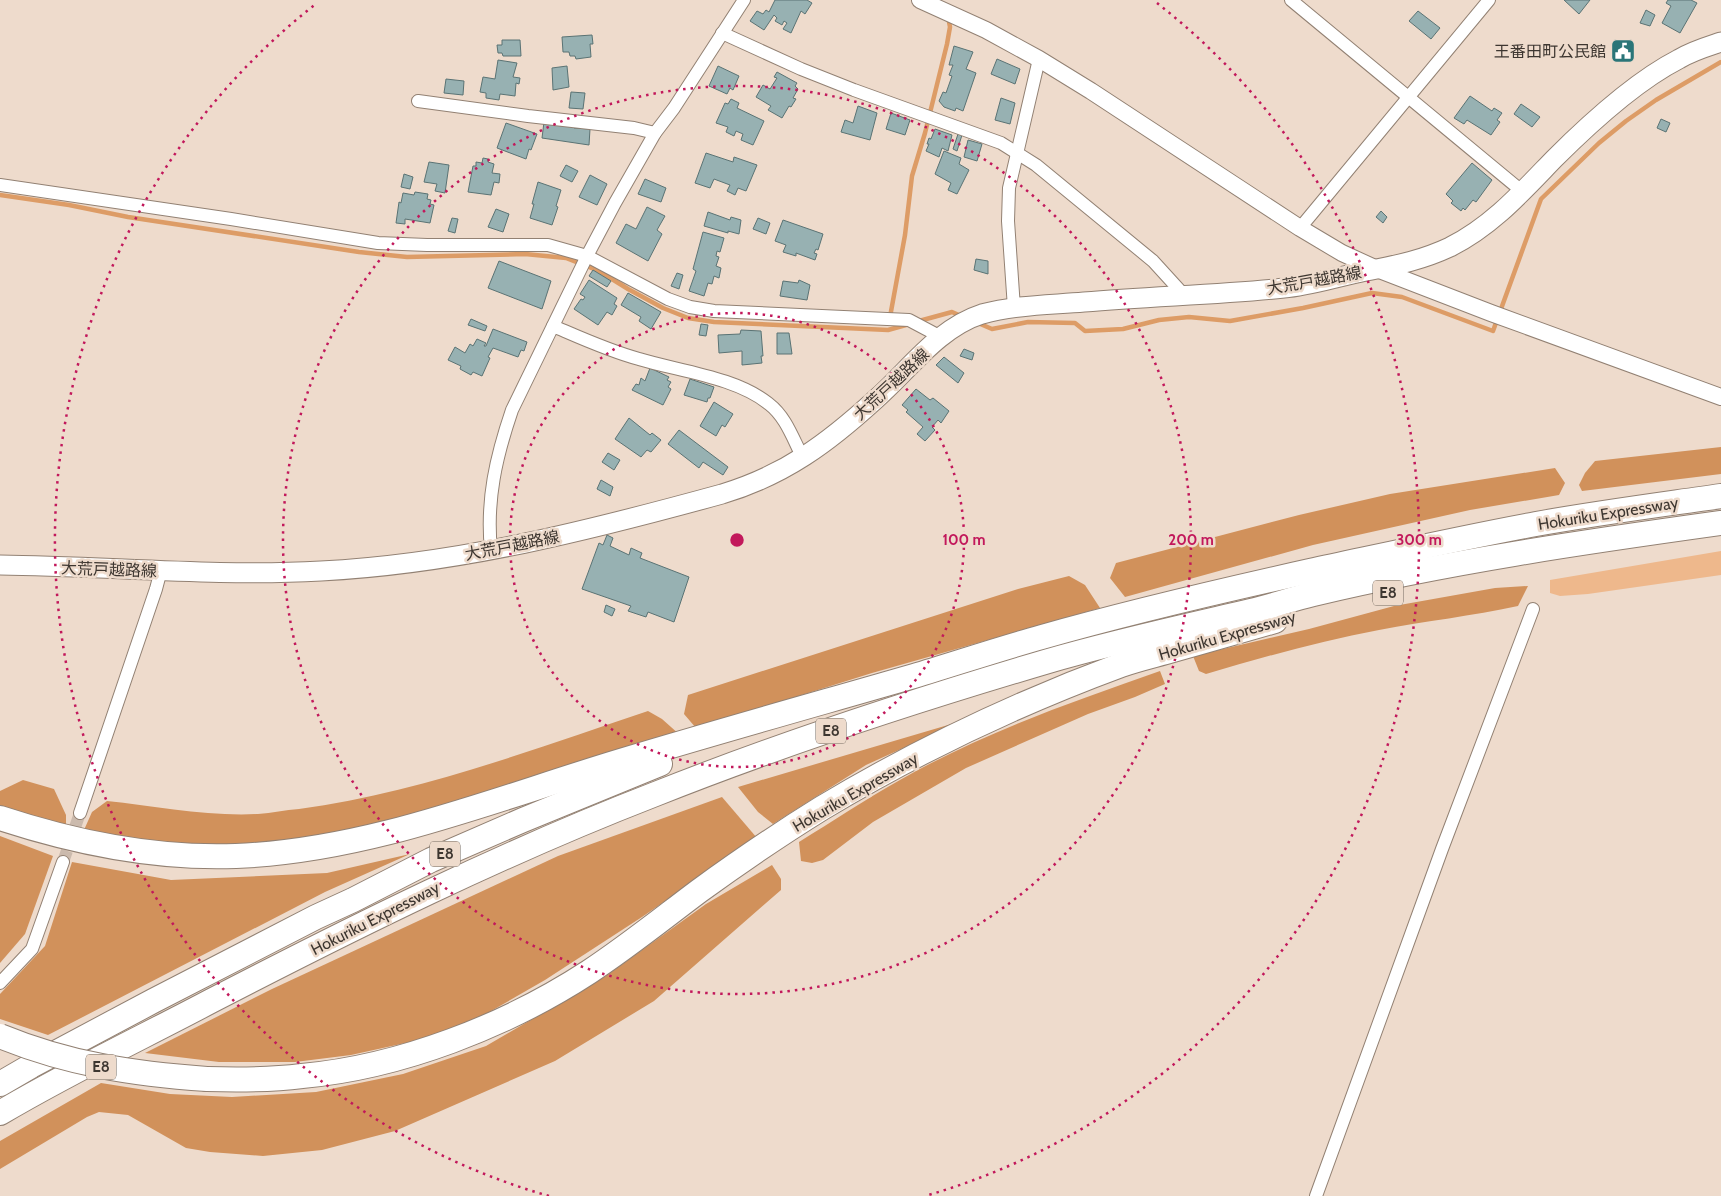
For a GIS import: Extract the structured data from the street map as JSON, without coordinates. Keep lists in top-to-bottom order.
{
  "streets": {
    "highway": ["Hokuriku Expressway", "E8"],
    "main road": ["大荒戸越路線"]
  },
  "places": {
    "public building": ["王番田町公民館"]
  },
  "rings": ["100 m", "200 m", "300 m"]
}
